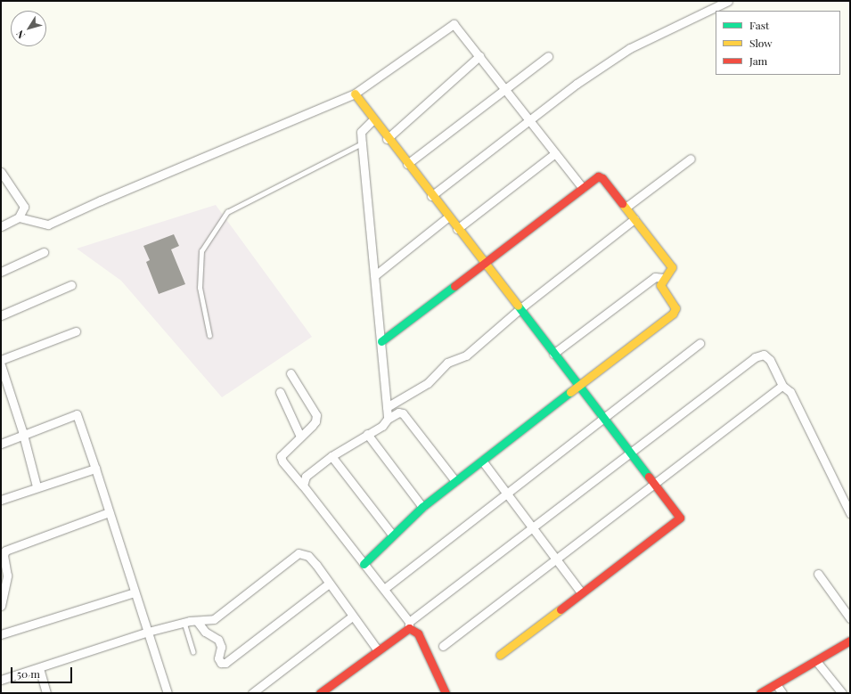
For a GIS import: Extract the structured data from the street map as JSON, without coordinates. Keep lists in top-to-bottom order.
{
  "legend": ["Fast", "Slow", "Jam"],
  "scale_bar": "50 m",
  "north": "bottom left"
}
